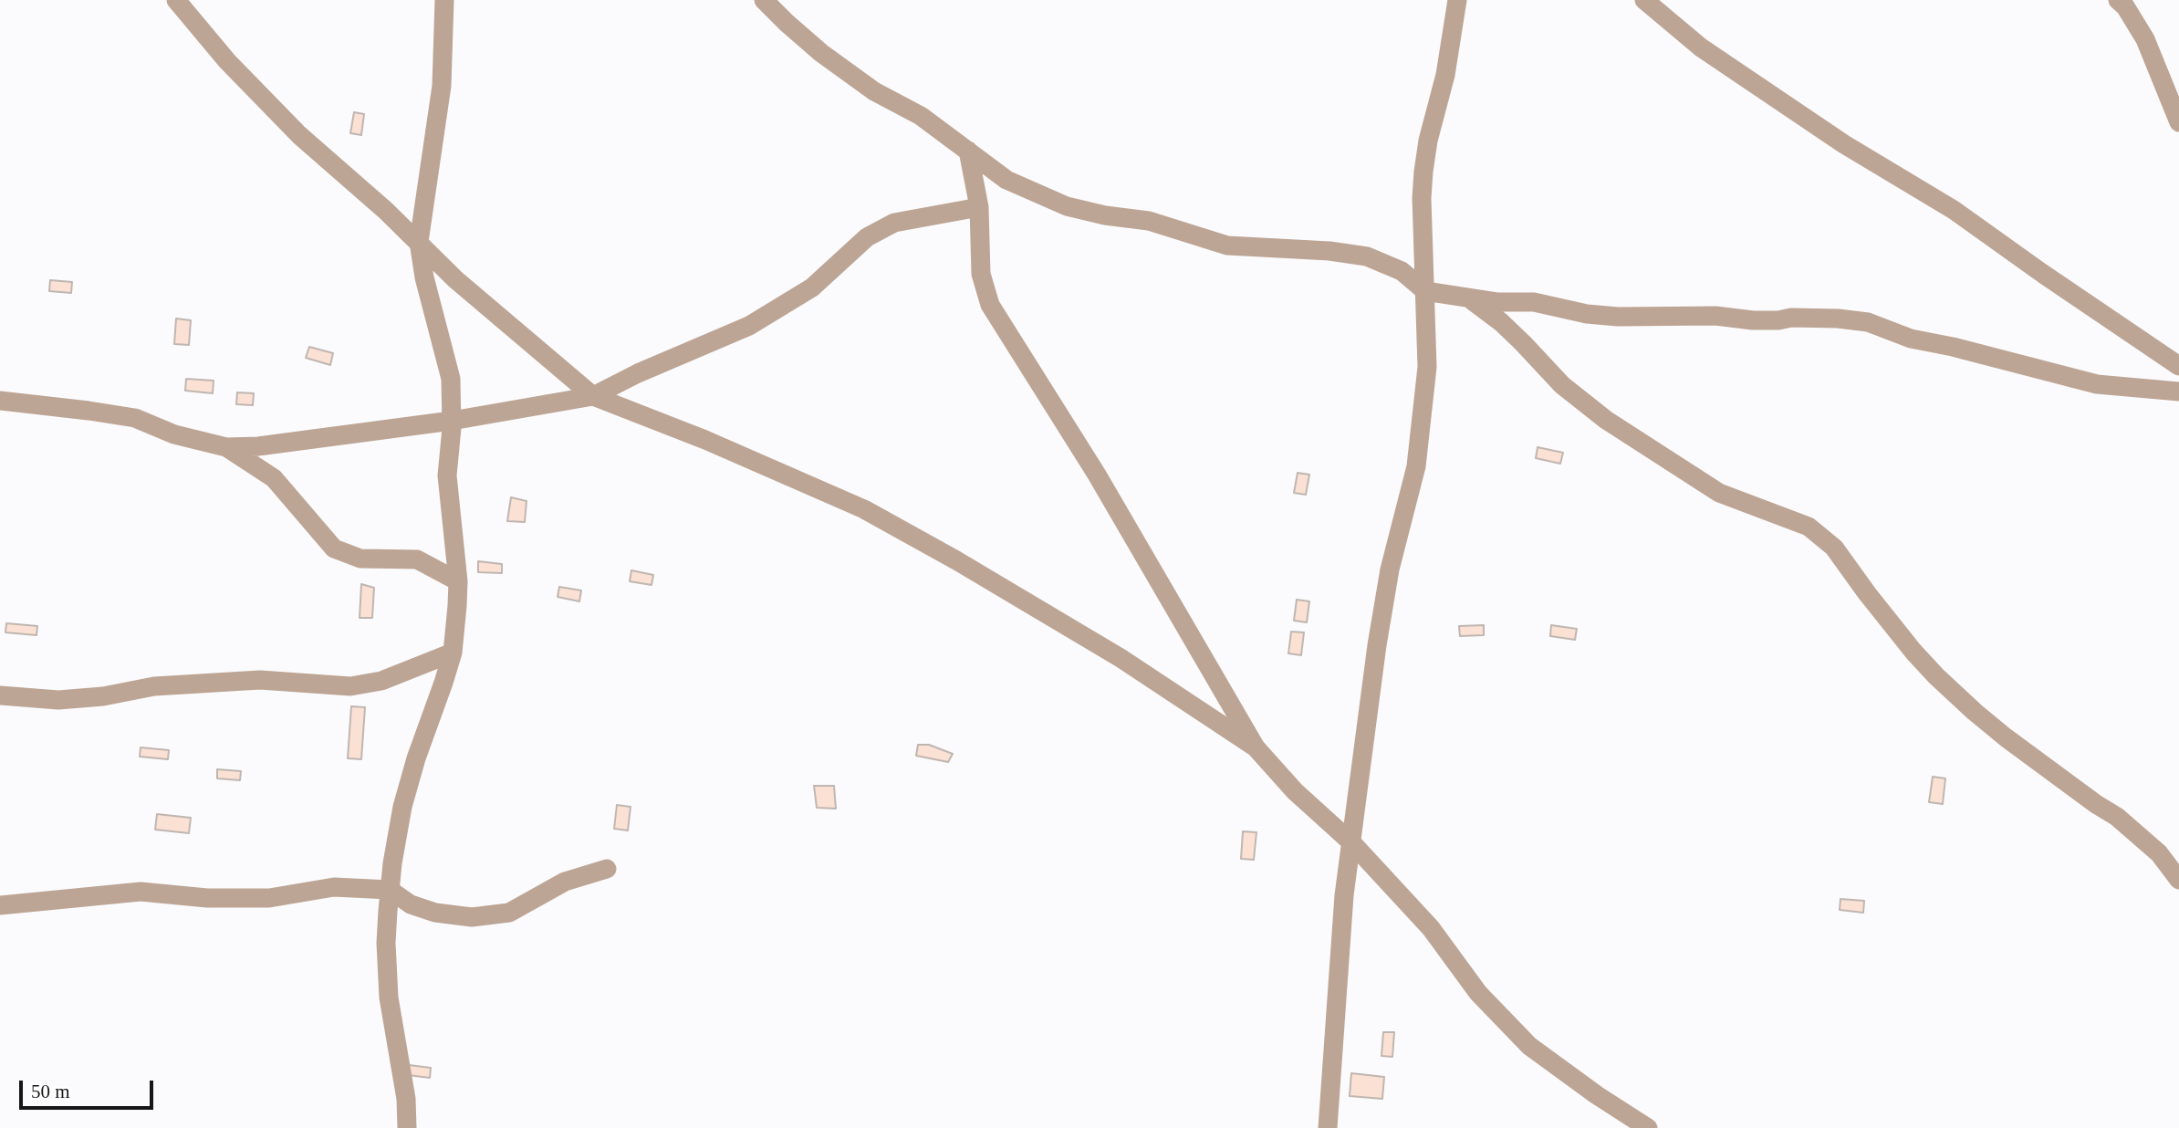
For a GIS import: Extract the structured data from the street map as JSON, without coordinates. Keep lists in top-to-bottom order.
{
  "scale_bar": "50 m"
}
